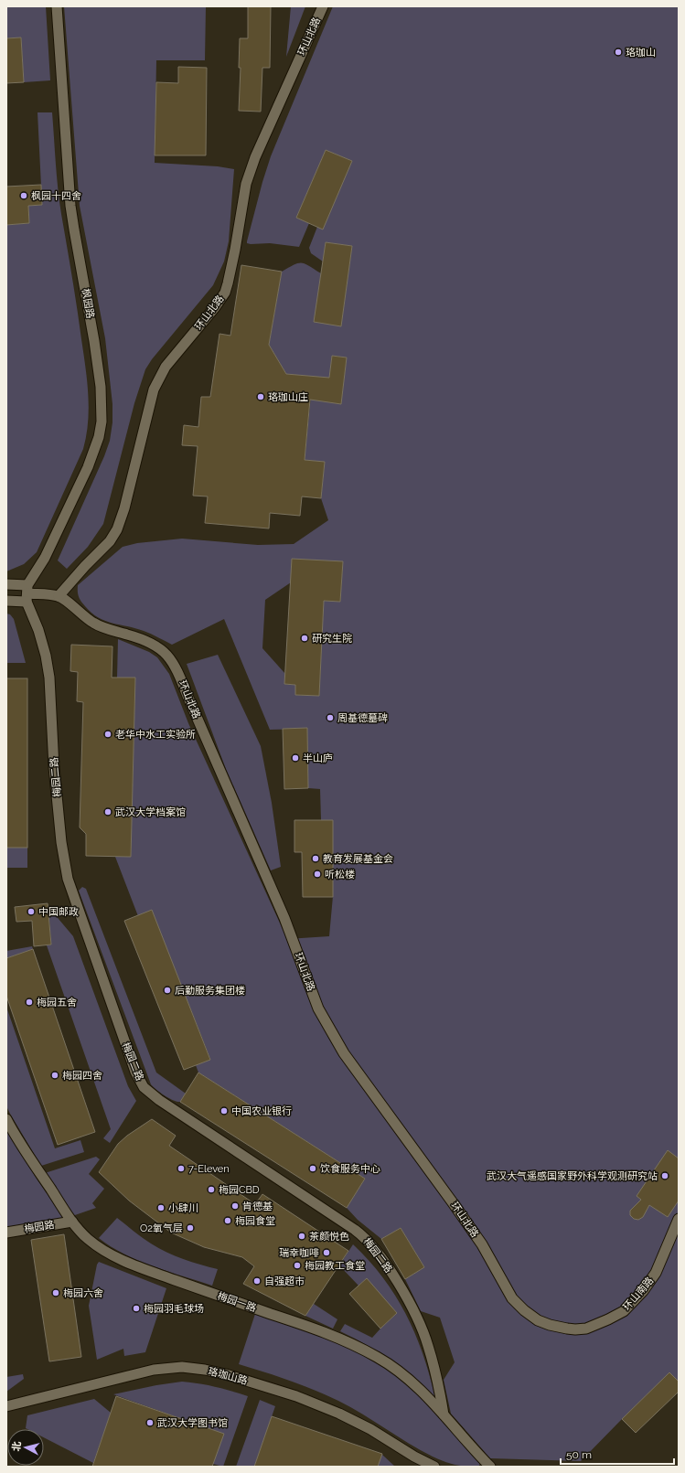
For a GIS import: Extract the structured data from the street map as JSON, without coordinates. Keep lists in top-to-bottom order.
{
  "streets": {
    "street": [
      "环山北路",
      "枫园路",
      "梅园二路",
      "梅园路",
      "环山南路",
      "梅园一路",
      "珞珈山路"
    ]
  },
  "crossings": [
    ["环山北路", "环山南路"],
    ["枫园路", "梅园二路"],
    ["梅园二路", "梅园一路"],
    ["梅园路", "梅园一路"]
  ],
  "places": [
    "珞珈山",
    "枫园十四舍",
    "珞珈山庄",
    "研究生院",
    "周基德墓碑",
    "老华中水工实验所",
    "半山庐",
    "武汉大学档案馆",
    "教育发展基金会",
    "听松楼",
    "中国邮政",
    "后勤服务集团楼",
    "梅园五舍",
    "梅园四舍",
    "中国农业银行",
    "7-Eleven",
    "饮食服务中心",
    "武汉大气遥感国家野外科学观测研究站",
    "梅园CBD",
    "肯德基",
    "小肆川",
    "梅园食堂",
    "O2氧气层",
    "茶颜悦色",
    "瑞幸咖啡",
    "梅园教工食堂",
    "自强超市",
    "梅园六舍",
    "梅园羽毛球场",
    "武汉大学图书馆"
  ],
  "scale_bar": "50 m",
  "north": "left"
}
